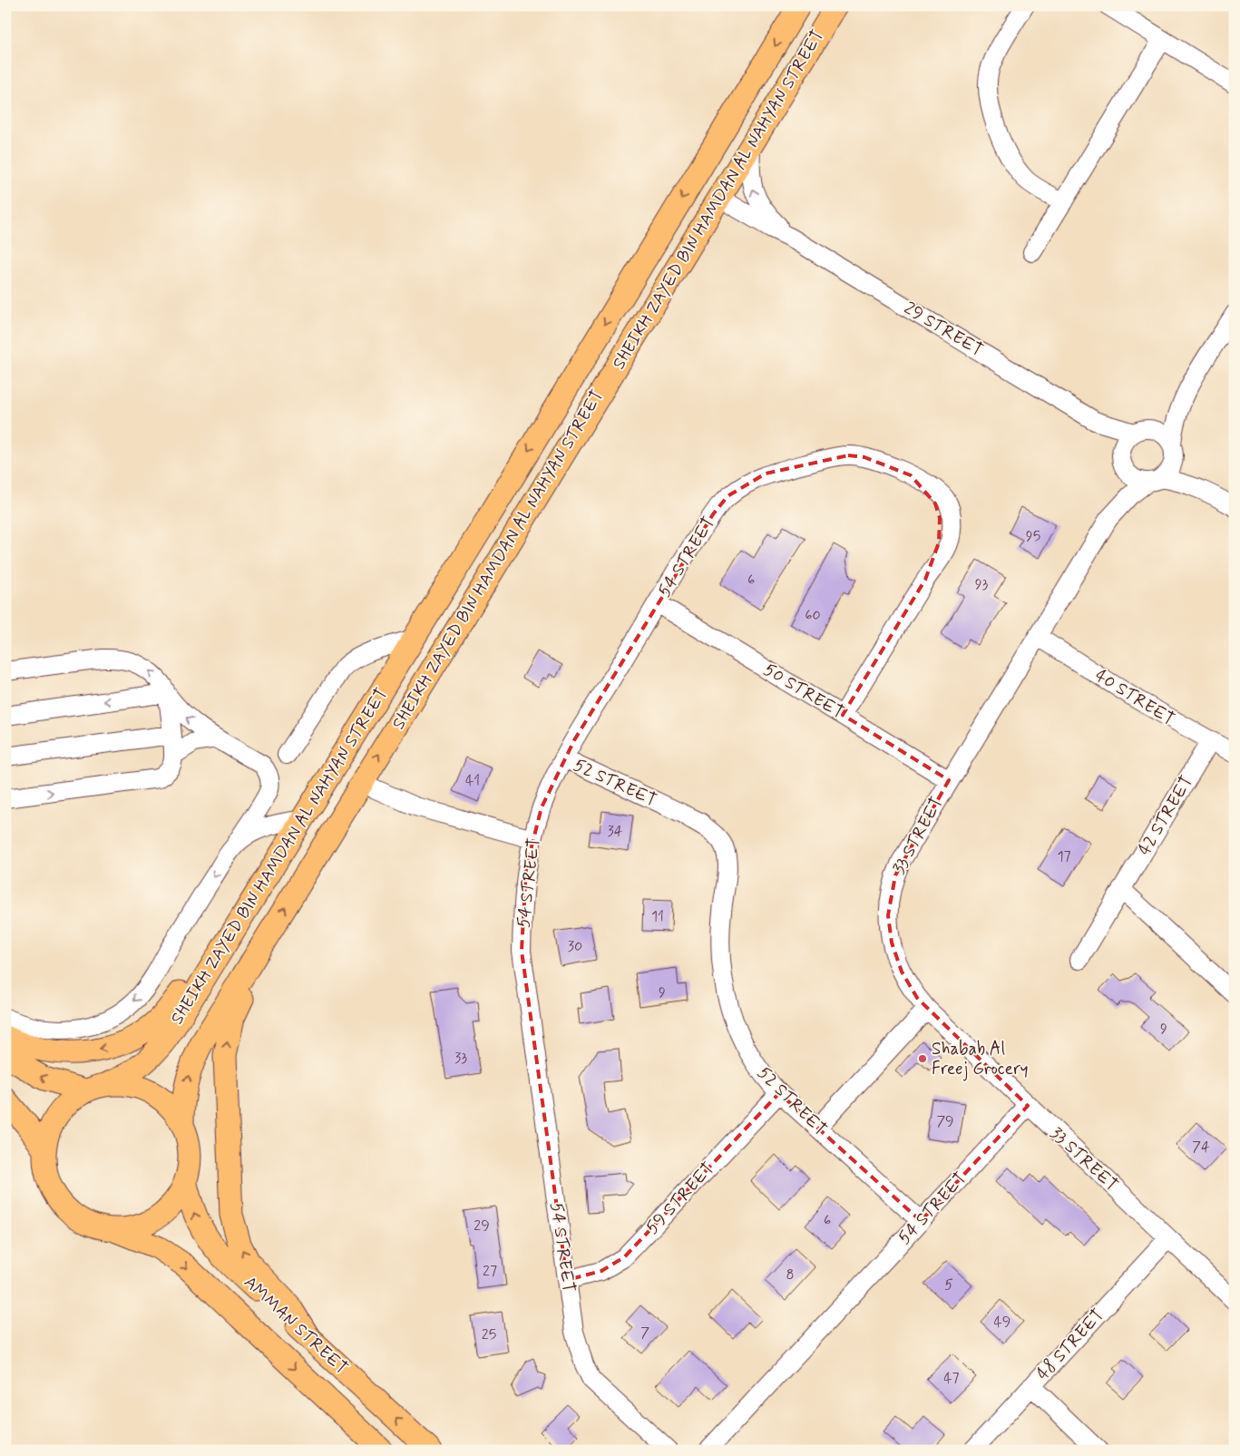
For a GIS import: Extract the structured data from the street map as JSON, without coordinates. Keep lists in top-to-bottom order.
{
  "streets": {
    "main road": ["SHEIKH ZAYED BIN HAMDAN AL NAHYAN STREET", "AMMAN STREET"],
    "street": [
      "29 STREET",
      "54 STREET",
      "50 STREET",
      "40 STREET",
      "52 STREET",
      "42 STREET",
      "33 STREET",
      "59 STREET",
      "48 STREET"
    ]
  },
  "crossings": [
    ["SHEIKH ZAYED BIN HAMDAN AL NAHYAN STREET", "29 STREET"],
    ["SHEIKH ZAYED BIN HAMDAN AL NAHYAN STREET", "AMMAN STREET"],
    ["29 STREET", "33 STREET"],
    ["54 STREET", "50 STREET"],
    ["54 STREET", "52 STREET"],
    ["54 STREET", "33 STREET"],
    ["54 STREET", "59 STREET"],
    ["50 STREET", "33 STREET"],
    ["40 STREET", "42 STREET"],
    ["40 STREET", "33 STREET"],
    ["52 STREET", "59 STREET"],
    ["33 STREET", "48 STREET"]
  ],
  "places": ["Shabab Al Freej Grocery"],
  "house_numbers": [
    "95",
    "6",
    "93",
    "60",
    "41",
    "34",
    "17",
    "11",
    "30",
    "9",
    "9",
    "33",
    "79",
    "74",
    "6",
    "29",
    "27",
    "8",
    "5",
    "49",
    "7",
    "25",
    "47"
  ]
}
